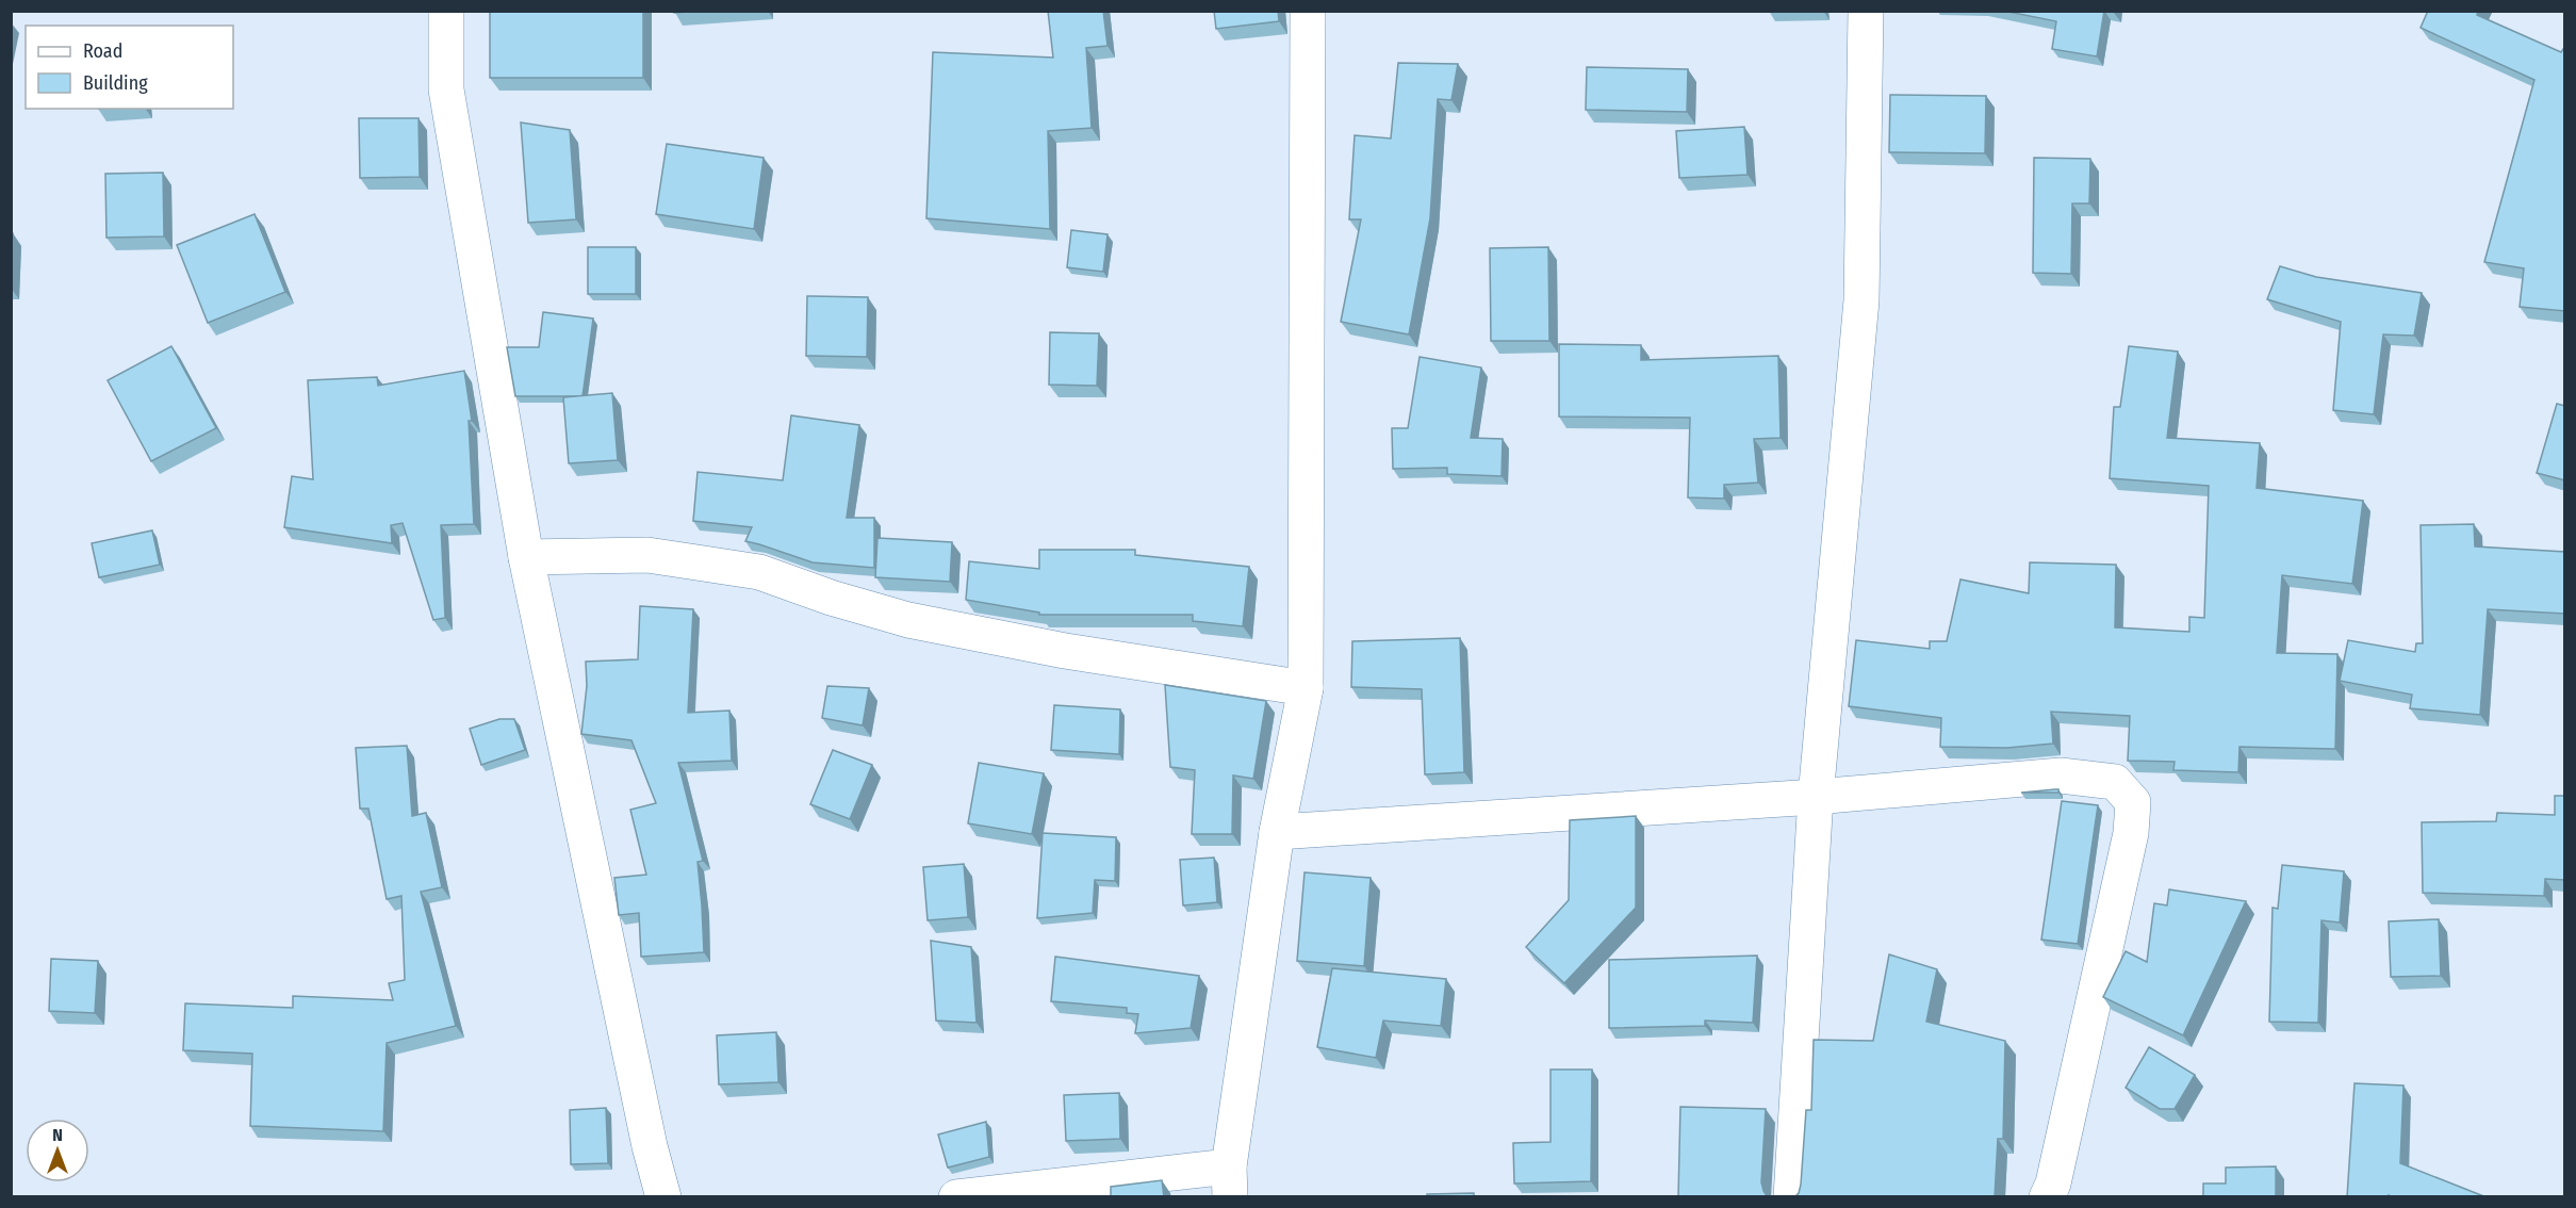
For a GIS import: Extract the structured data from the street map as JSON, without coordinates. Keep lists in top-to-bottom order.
{
  "legend": ["Road", "Building"],
  "north": "top"
}
